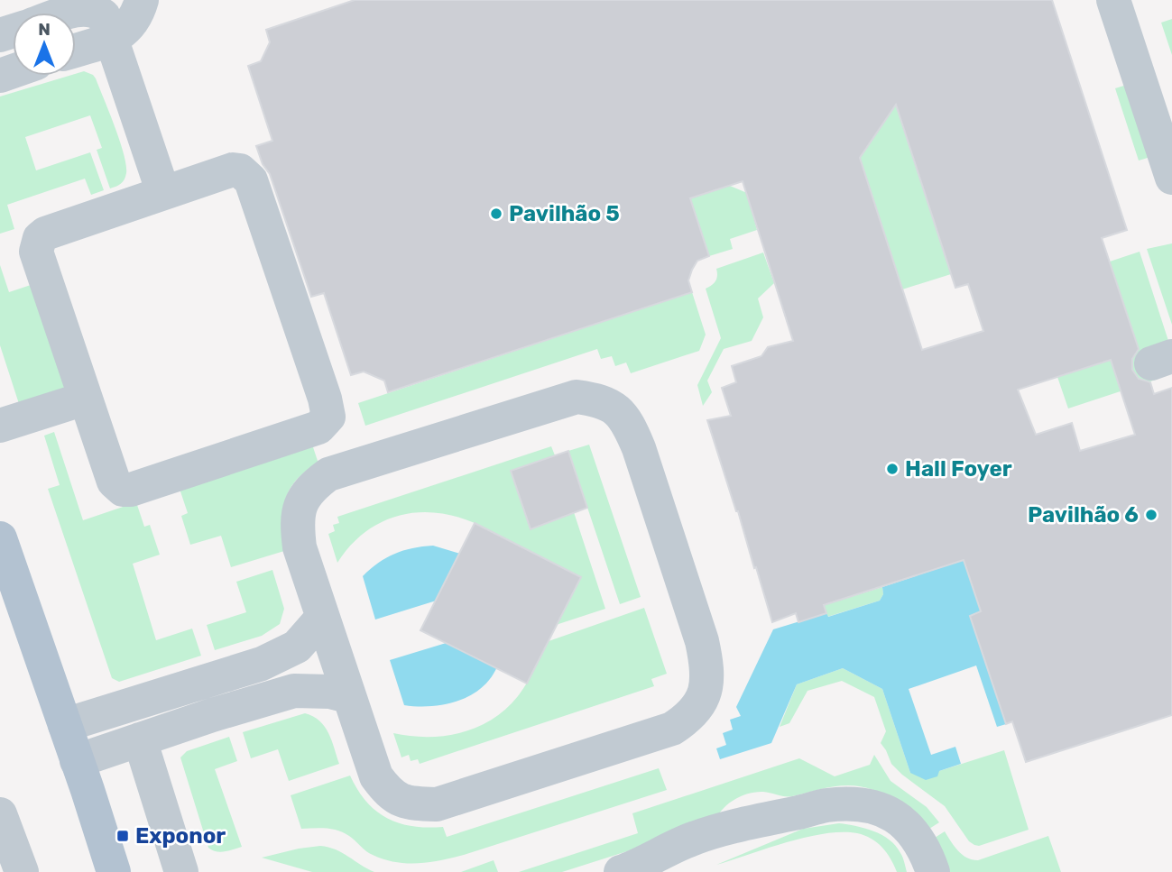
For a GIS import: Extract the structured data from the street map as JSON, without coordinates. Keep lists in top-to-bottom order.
{
  "places": {
    "other": ["Pavilhão 5", "Hall Foyer", "Pavilhão 6"],
    "transit": ["Exponor"]
  },
  "north": "top"
}
